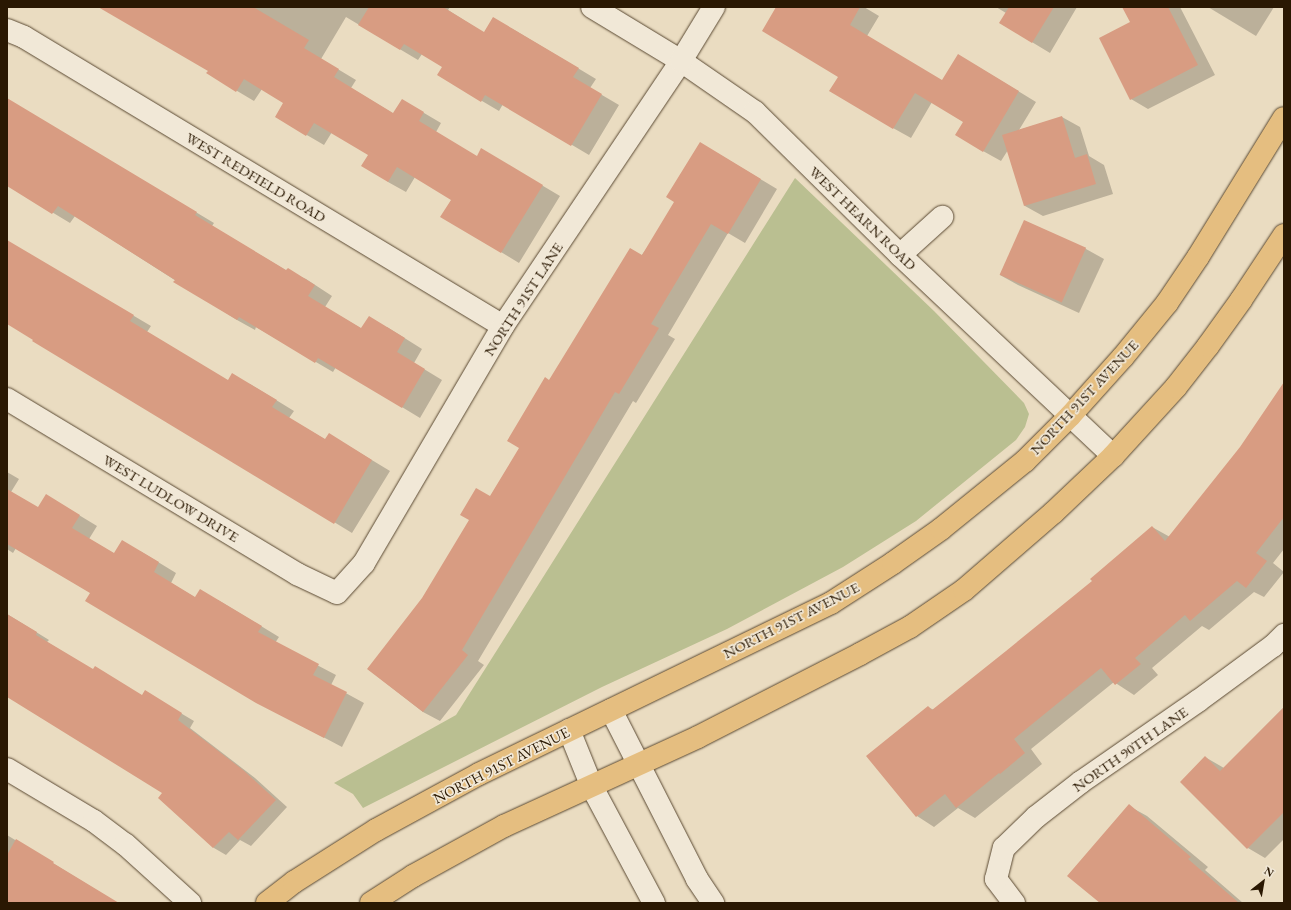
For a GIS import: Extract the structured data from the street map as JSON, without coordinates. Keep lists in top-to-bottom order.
{
  "streets": {
    "main road": ["NORTH 91ST AVENUE"],
    "street": [
      "WEST REDFIELD ROAD",
      "WEST HEARN ROAD",
      "NORTH 91ST LANE",
      "WEST LUDLOW DRIVE",
      "NORTH 90TH LANE"
    ]
  },
  "crossings": [
    ["WEST REDFIELD ROAD", "NORTH 91ST LANE"],
    ["WEST HEARN ROAD", "NORTH 91ST LANE"],
    ["WEST HEARN ROAD", "NORTH 91ST AVENUE"],
    ["NORTH 91ST LANE", "WEST LUDLOW DRIVE"]
  ],
  "north": "top right"
}
